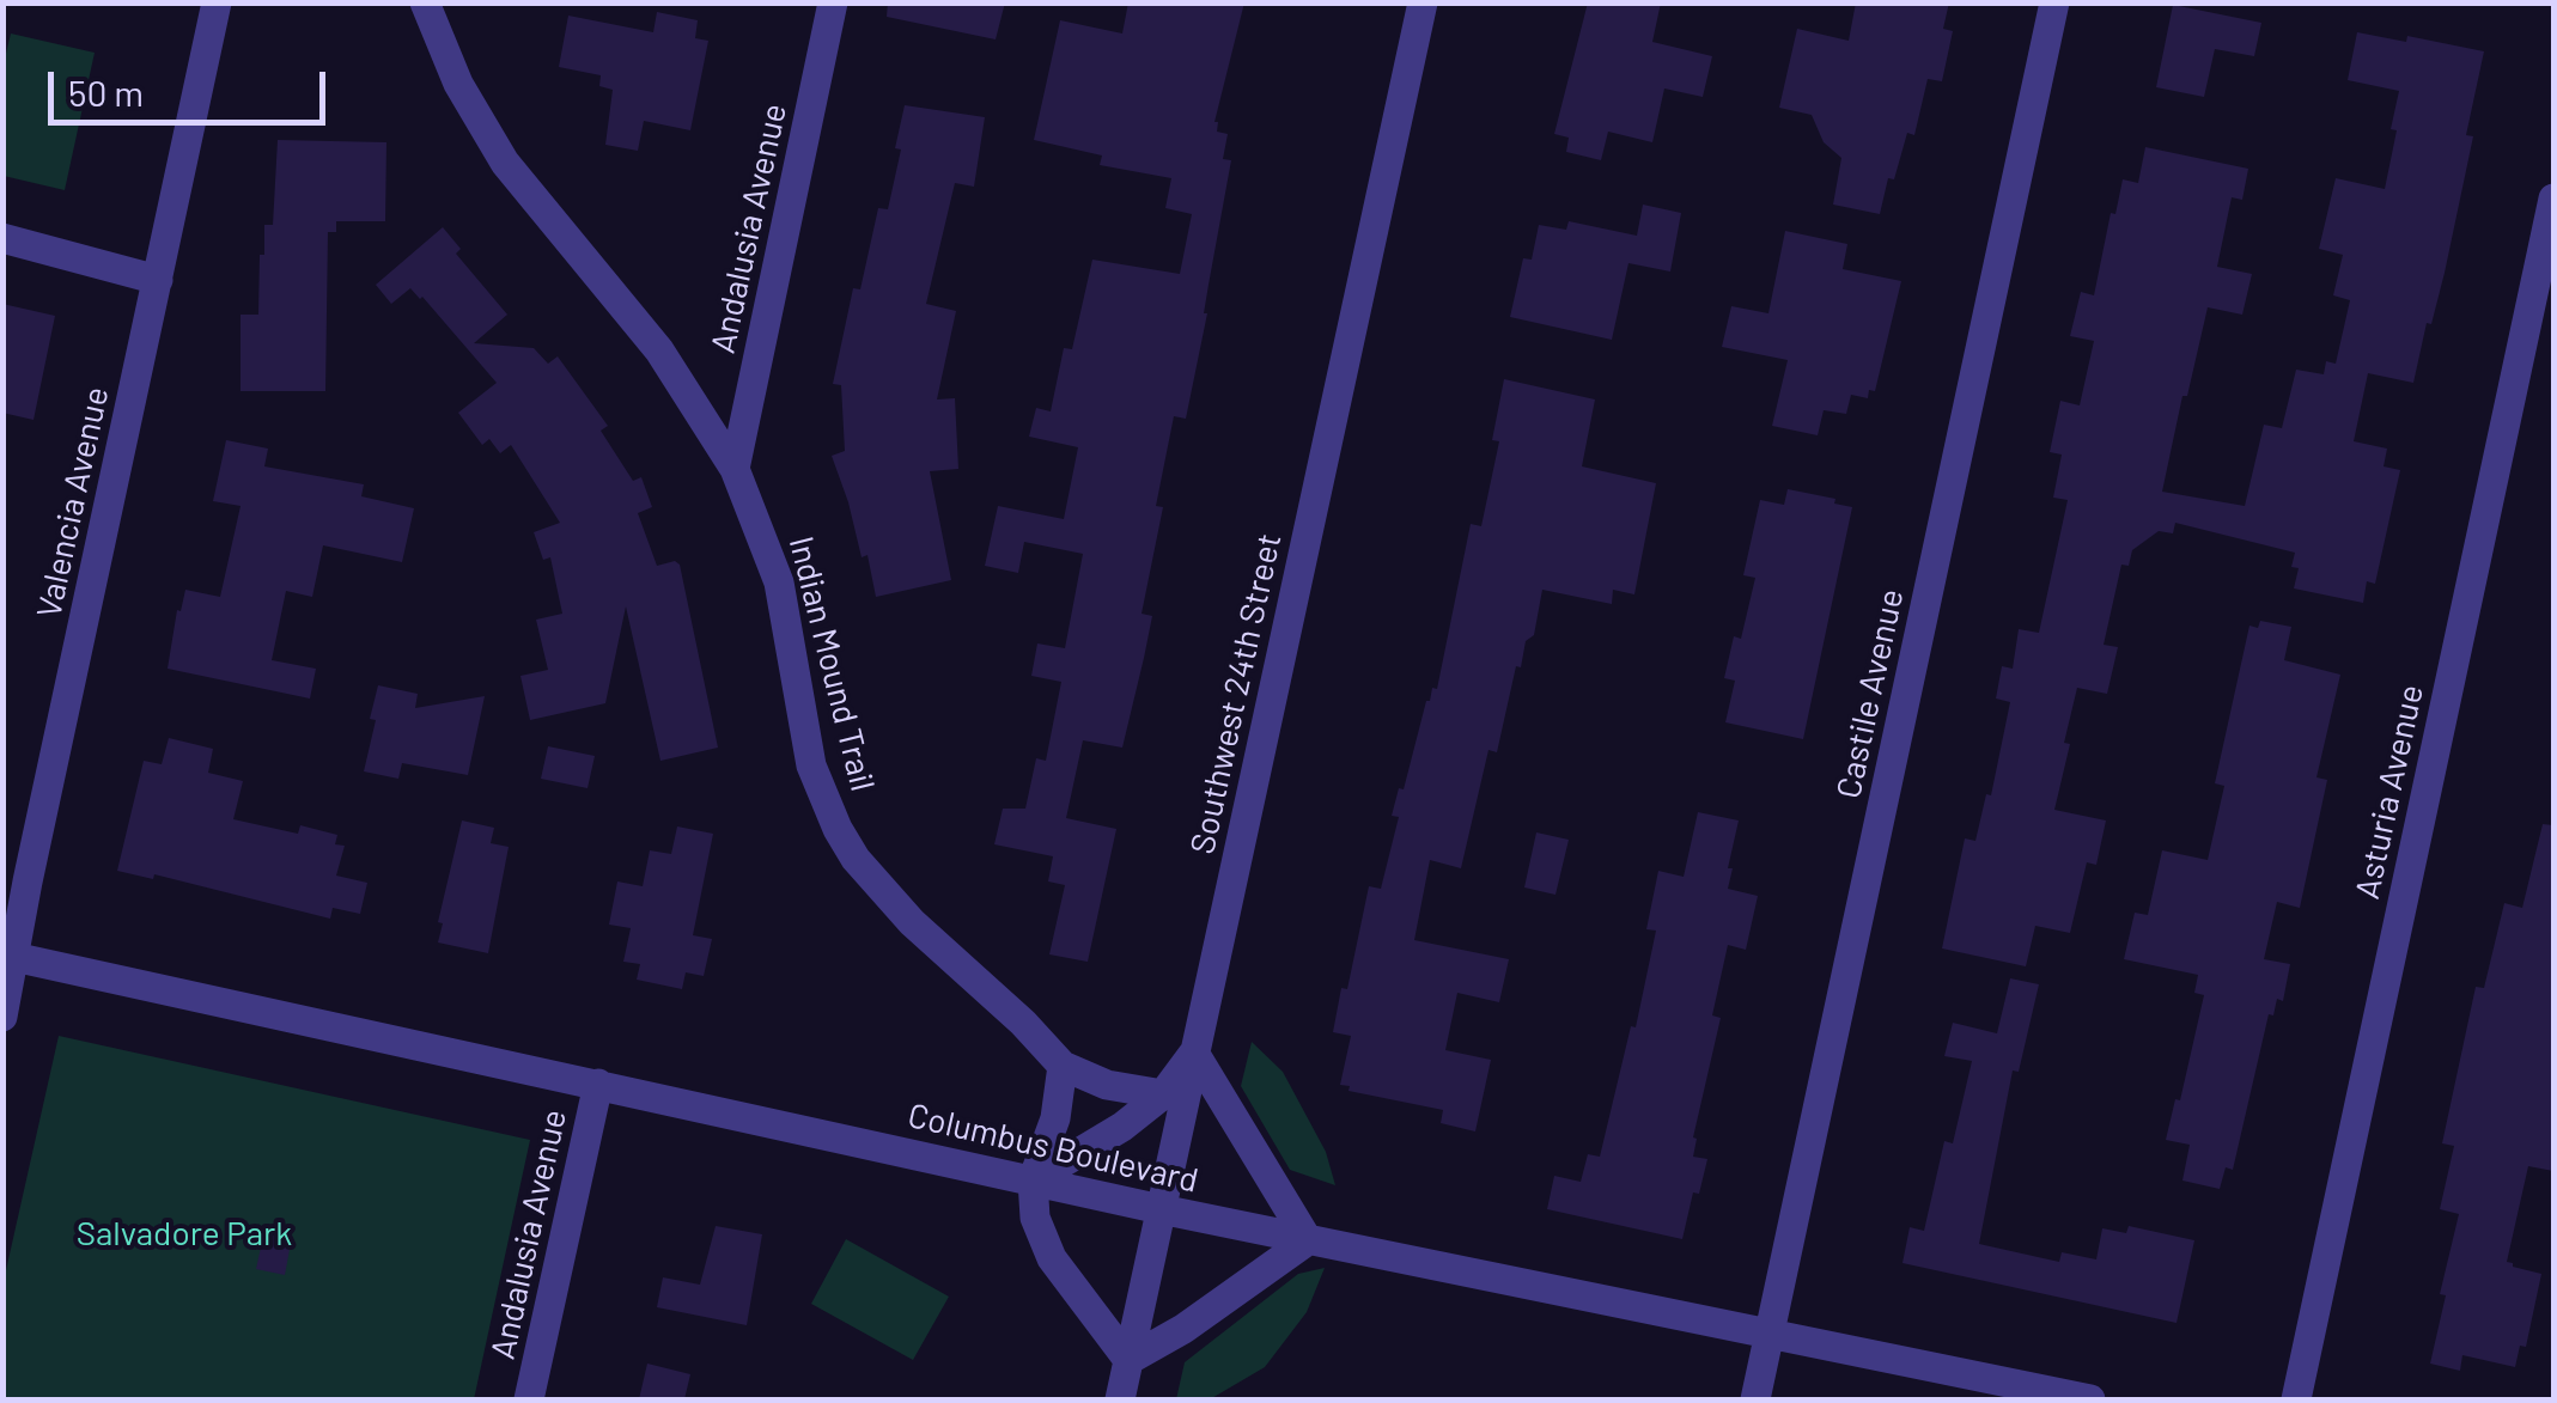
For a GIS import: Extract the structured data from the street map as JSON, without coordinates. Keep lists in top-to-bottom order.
{
  "streets": {
    "street": [
      "Andalusia Avenue",
      "Valencia Avenue",
      "Indian Mound Trail",
      "Southwest 24th Street",
      "Castile Avenue",
      "Asturia Avenue",
      "Columbus Boulevard"
    ]
  },
  "crossings": [
    ["Andalusia Avenue", "Indian Mound Trail"],
    ["Andalusia Avenue", "Columbus Boulevard"],
    ["Valencia Avenue", "Columbus Boulevard"],
    ["Southwest 24th Street", "Columbus Boulevard"],
    ["Castile Avenue", "Columbus Boulevard"]
  ],
  "parks": ["Salvadore Park"],
  "scale_bar": "50 m"
}
